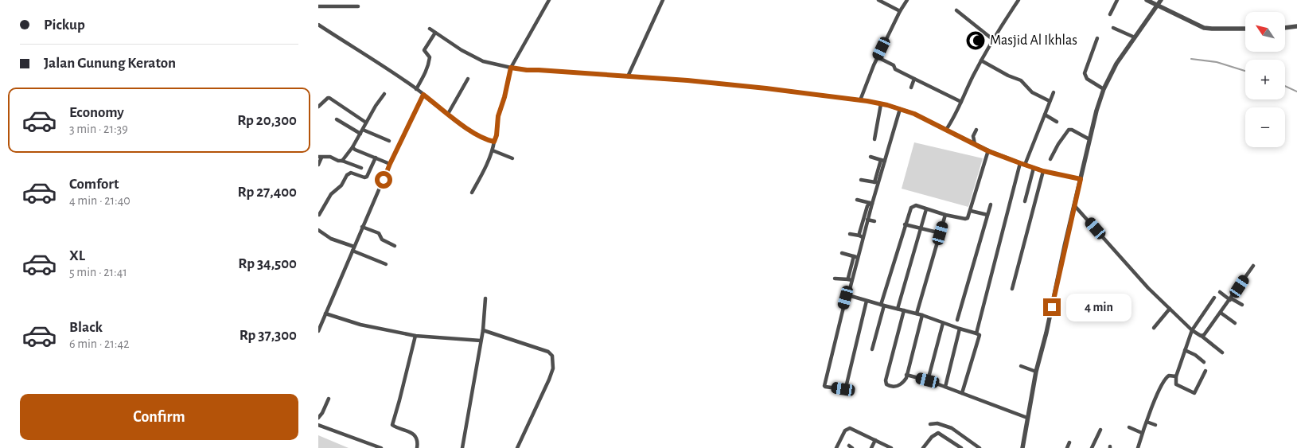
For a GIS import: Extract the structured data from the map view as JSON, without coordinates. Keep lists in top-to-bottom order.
{
  "places": {
    "mosque": ["Masjid Al Ikhlas"]
  },
  "north": "top left",
  "page": {
    "banner": ["Pickup", "Jalan Gunung Keraton"],
    "map_buttons": ["+", "−"],
    "list": [
      {
        "name": "Economy",
        "note": "3 min · 21:39",
        "value": "Rp 20,300"
      },
      {
        "name": "Comfort",
        "note": "4 min · 21:40",
        "value": "Rp 27,400"
      },
      {
        "name": "XL",
        "note": "5 min · 21:41",
        "value": "Rp 34,500"
      },
      {
        "name": "Black",
        "note": "6 min · 21:42",
        "value": "Rp 37,300"
      }
    ],
    "bubble": "4 min",
    "buttons": "Confirm"
  }
}
